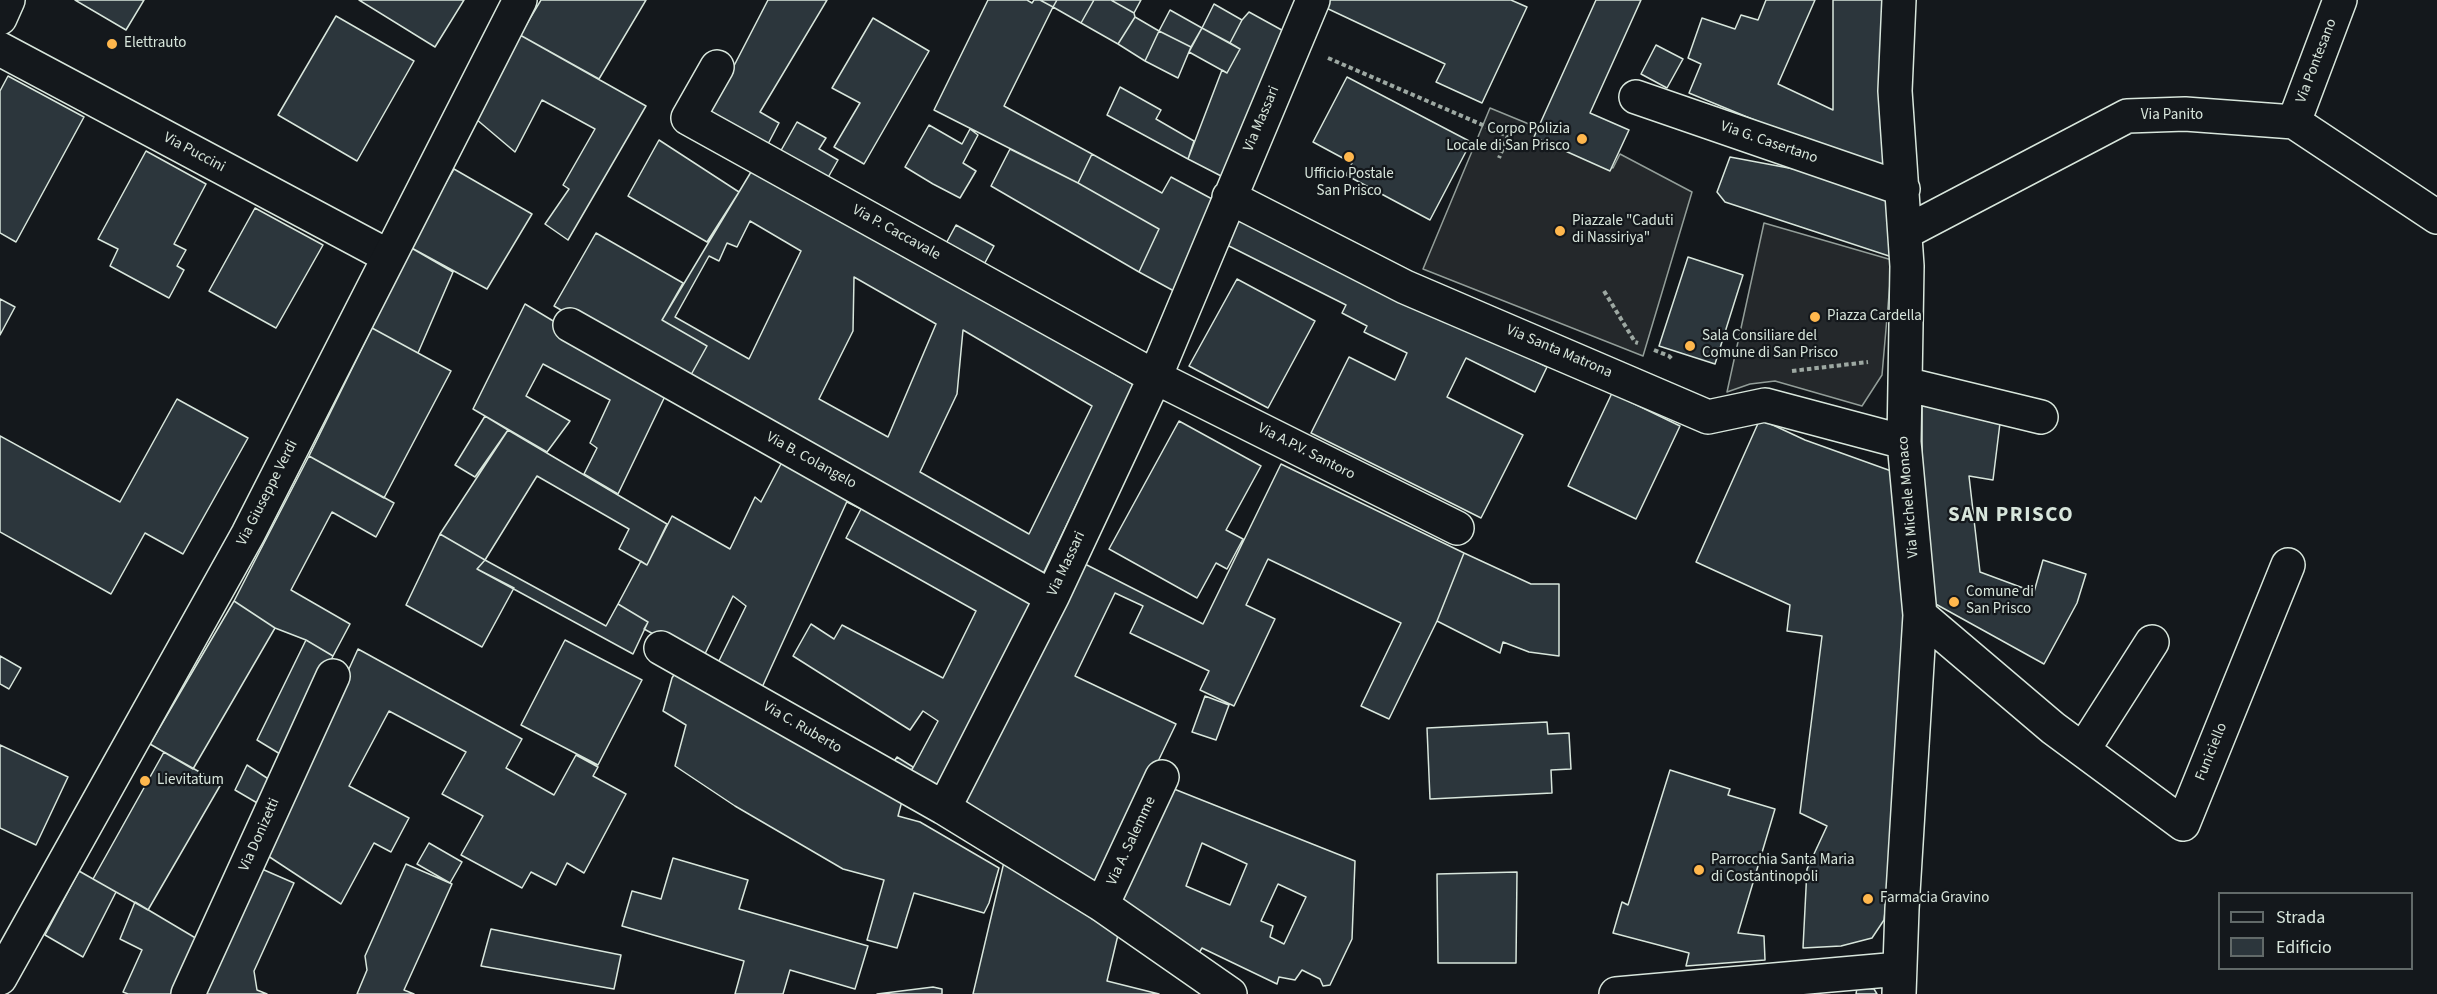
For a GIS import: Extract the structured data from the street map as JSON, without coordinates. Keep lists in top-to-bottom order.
{
  "streets": {
    "street": [
      "Via Pontesano",
      "Via Panito",
      "Via Massari",
      "Via G. Casertano",
      "Via Puccini",
      "Via P. Caccavale",
      "Via Santa Matrona",
      "Via A.P.V. Santoro",
      "Via B. Colangelo",
      "Via Giuseppe Verdi",
      "Via Michele Monaco",
      "Via C. Ruberto",
      "Funiciello",
      "Via Donizetti",
      "Via A. Salemme"
    ]
  },
  "crossings": [
    ["Via Pontesano", "Via Panito"],
    ["Via Panito", "Via Michele Monaco"],
    ["Via Massari", "Via P. Caccavale"],
    ["Via Massari", "Via Santa Matrona"],
    ["Via Massari", "Via A.P.V. Santoro"],
    ["Via Massari", "Via B. Colangelo"],
    ["Via Massari", "Via C. Ruberto"],
    ["Via G. Casertano", "Via Michele Monaco"],
    ["Via Puccini", "Via Giuseppe Verdi"],
    ["Via P. Caccavale", "Via A.P.V. Santoro"],
    ["Via Santa Matrona", "Via Michele Monaco"],
    ["Via Michele Monaco", "Funiciello"]
  ],
  "districts": ["SAN PRISCO"],
  "places": [
    "Elettrauto",
    "Corpo Polizia Locale di San Prisco",
    "Ufficio Postale San Prisco",
    "Piazzale \"Caduti di Nassiriya\"",
    "Piazza Cardella",
    "Sala Consiliare del Comune di San Prisco",
    "Comune di San Prisco",
    "Lievitatum",
    "Parrocchia Santa Maria di Costantinopoli",
    "Farmacia Gravino"
  ],
  "legend": ["Strada", "Edificio"]
}
